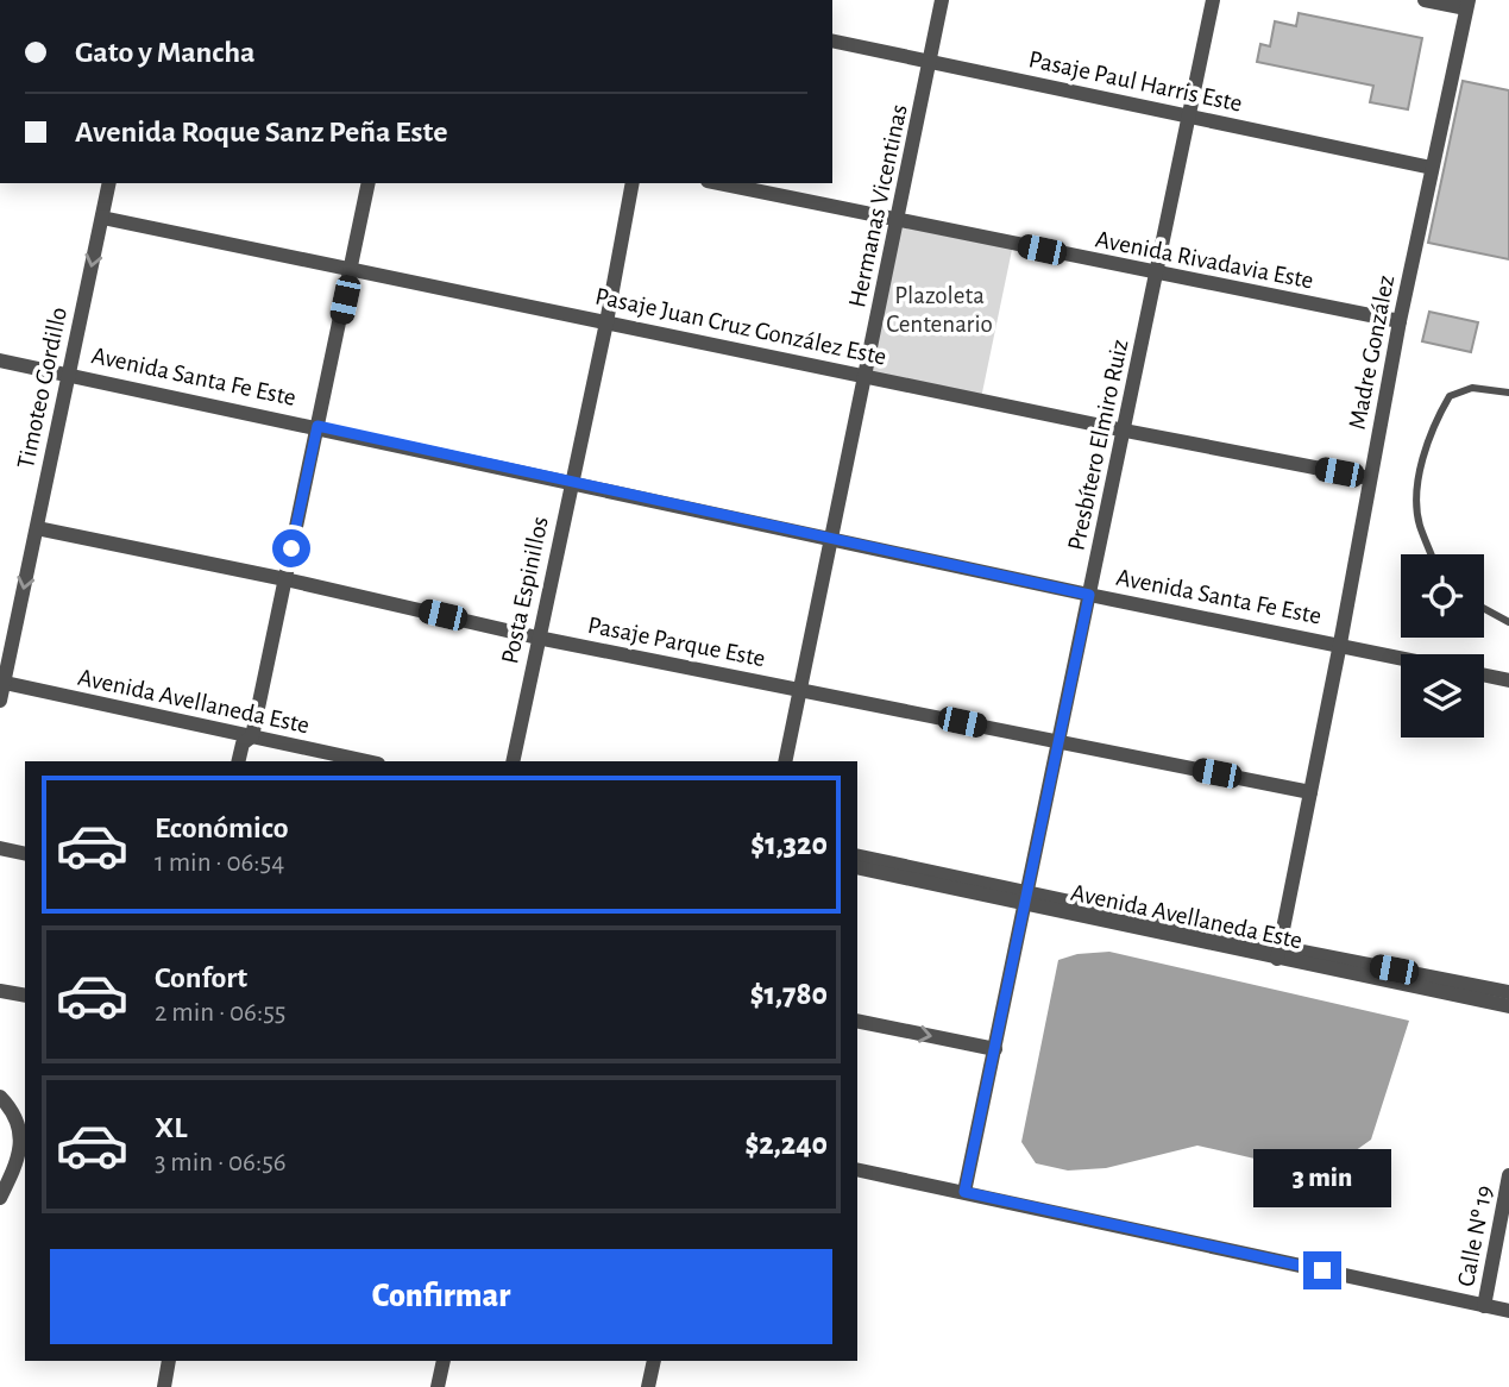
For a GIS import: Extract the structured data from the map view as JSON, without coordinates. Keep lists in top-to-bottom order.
{
  "streets": {
    "street": [
      "Pasaje Paul Harris Este",
      "Hermanas Vicentinas",
      "Avenida Rivadavia Este",
      "Pasaje Juan Cruz González Este",
      "Madre González",
      "Avenida Santa Fe Este",
      "Timoteo Gordillo",
      "Presbítero Elmiro Ruiz",
      "Posta Espinillos",
      "Pasaje Parque Este",
      "Avenida Avellaneda Este",
      "Calle Nº 19"
    ]
  },
  "crossings": [
    ["Pasaje Paul Harris Este", "Hermanas Vicentinas"],
    ["Pasaje Paul Harris Este", "Madre González"],
    ["Pasaje Paul Harris Este", "Presbítero Elmiro Ruiz"],
    ["Hermanas Vicentinas", "Avenida Rivadavia Este"],
    ["Hermanas Vicentinas", "Pasaje Juan Cruz González Este"],
    ["Hermanas Vicentinas", "Avenida Santa Fe Este"],
    ["Hermanas Vicentinas", "Pasaje Parque Este"],
    ["Avenida Rivadavia Este", "Madre González"],
    ["Avenida Rivadavia Este", "Presbítero Elmiro Ruiz"],
    ["Pasaje Juan Cruz González Este", "Madre González"],
    ["Pasaje Juan Cruz González Este", "Timoteo Gordillo"],
    ["Pasaje Juan Cruz González Este", "Presbítero Elmiro Ruiz"],
    ["Pasaje Juan Cruz González Este", "Posta Espinillos"],
    ["Madre González", "Avenida Santa Fe Este"],
    ["Madre González", "Pasaje Parque Este"],
    ["Madre González", "Avenida Avellaneda Este"],
    ["Avenida Santa Fe Este", "Timoteo Gordillo"],
    ["Avenida Santa Fe Este", "Presbítero Elmiro Ruiz"],
    ["Avenida Santa Fe Este", "Posta Espinillos"],
    ["Timoteo Gordillo", "Pasaje Parque Este"],
    ["Timoteo Gordillo", "Avenida Avellaneda Este"],
    ["Presbítero Elmiro Ruiz", "Pasaje Parque Este"],
    ["Presbítero Elmiro Ruiz", "Avenida Avellaneda Este"],
    ["Posta Espinillos", "Pasaje Parque Este"]
  ],
  "one_way": ["Timoteo Gordillo"],
  "parks": ["Plazoleta Centenario"],
  "page": {
    "banner": ["Gato y Mancha", "Avenida Roque Sanz Peña Este"],
    "list": [
      {
        "name": "Económico",
        "note": "1 min · 06:54",
        "value": "$1,320"
      },
      {
        "name": "Confort",
        "note": "2 min · 06:55",
        "value": "$1,780"
      },
      {
        "name": "XL",
        "note": "3 min · 06:56",
        "value": "$2,240"
      }
    ],
    "bubble": "3 min",
    "buttons": "Confirmar"
  }
}
